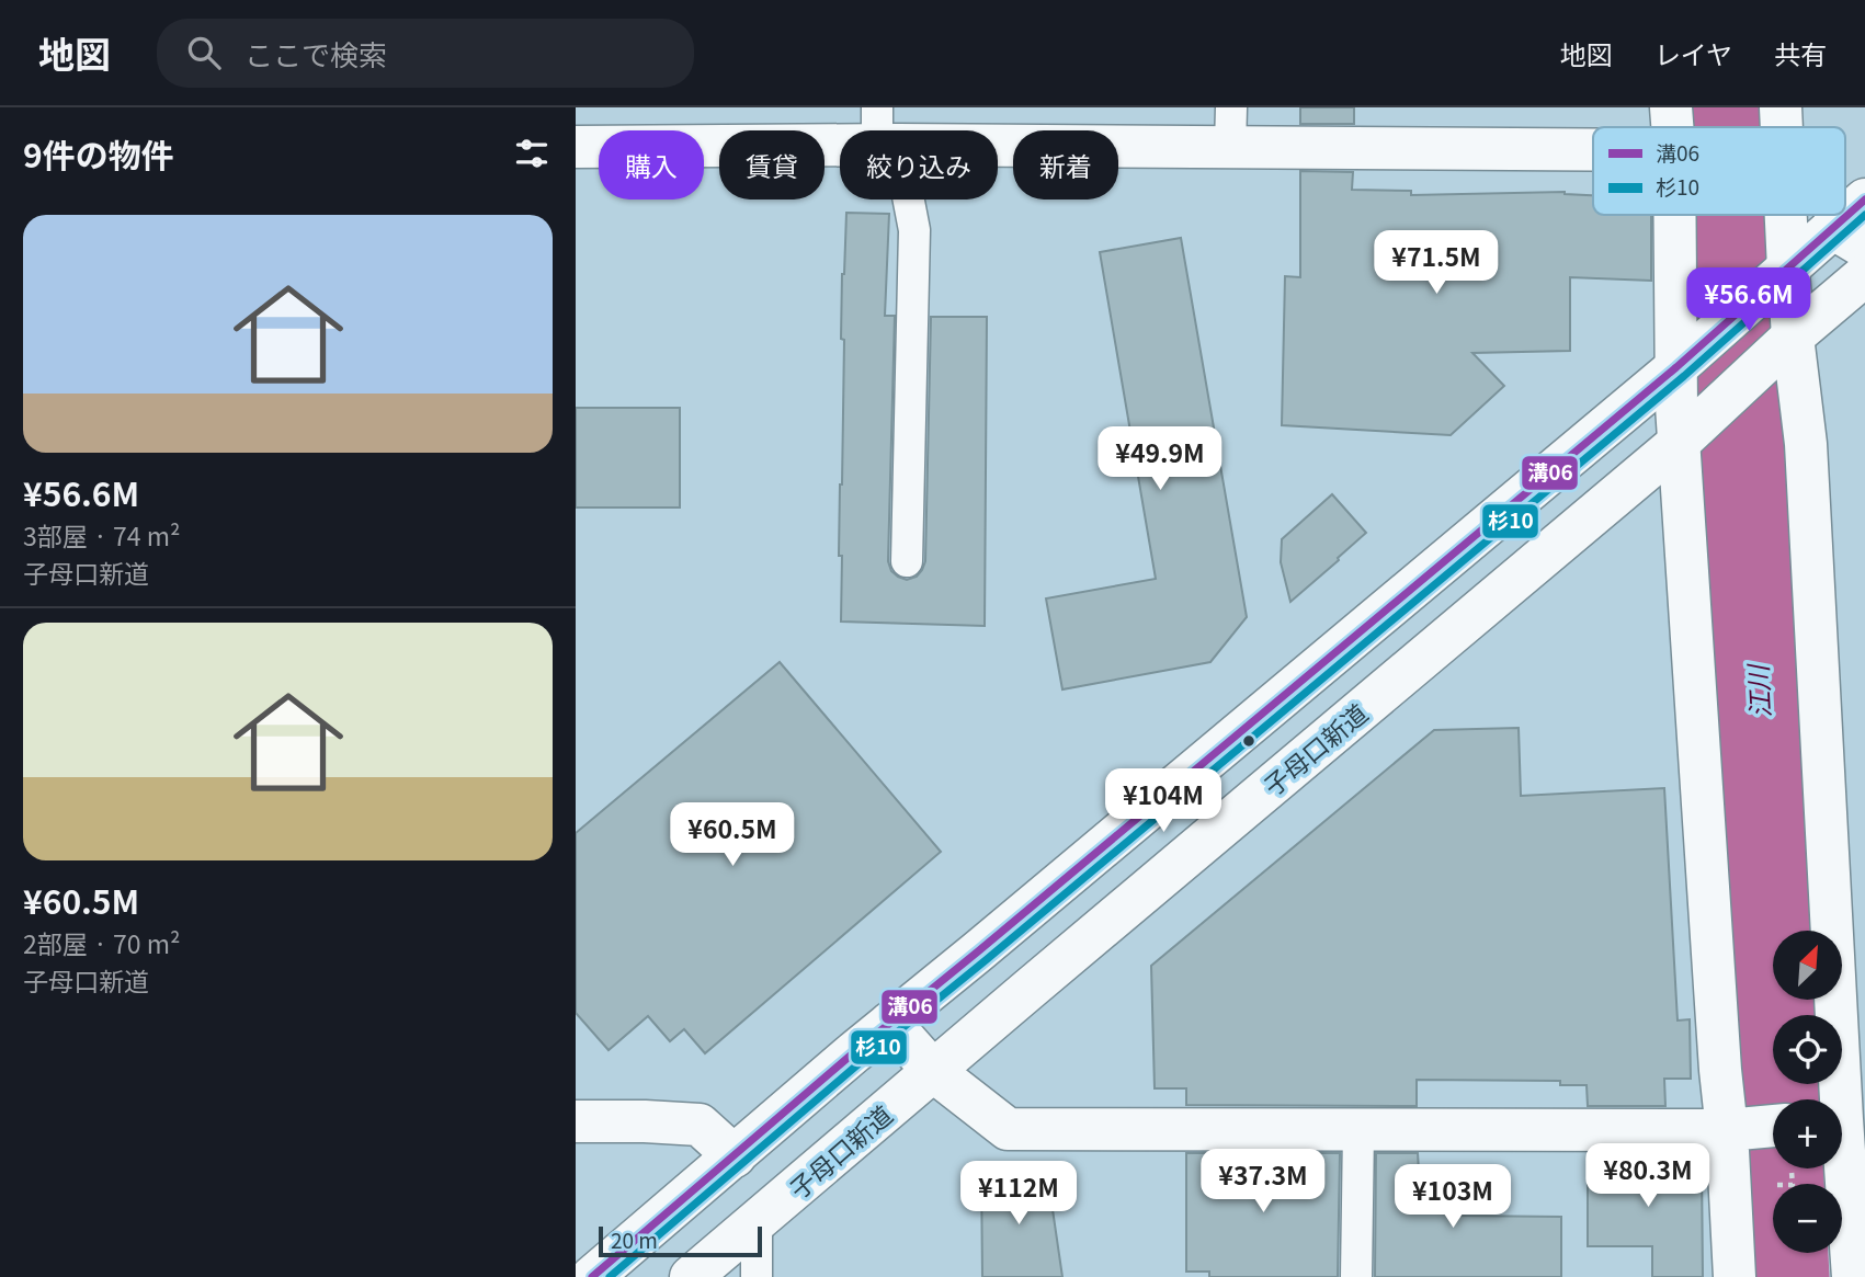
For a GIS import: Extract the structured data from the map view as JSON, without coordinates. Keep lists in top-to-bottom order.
{
  "streets": {
    "street": ["子母口新道"]
  },
  "water": ["江川"],
  "lines": ["transit line 溝06", "transit line 杉10"],
  "legend": ["溝06", "杉10"],
  "scale_bar": "20 m",
  "north": "top right",
  "page": {
    "header": "地図",
    "search": "ここで検索",
    "nav": ["地図", "レイヤ", "共有"],
    "heading": "9件の物件",
    "chip": [
      "購入",
      "賃貸",
      "絞り込み",
      "新着"
    ],
    "list": [
      {
        "name": "¥56.6M",
        "note": "3部屋 · 74 m² · 子母口新道"
      },
      {
        "name": "¥60.5M",
        "note": "2部屋 · 70 m² · 子母口新道"
      }
    ],
    "price": [
      "¥71.5M",
      "¥56.6M",
      "¥49.9M",
      "¥104M",
      "¥60.5M",
      "¥80.3M",
      "¥37.3M",
      "¥112M",
      "¥103M"
    ],
    "map_buttons": ["+", "−"],
    "scale": "20 m"
  }
}
